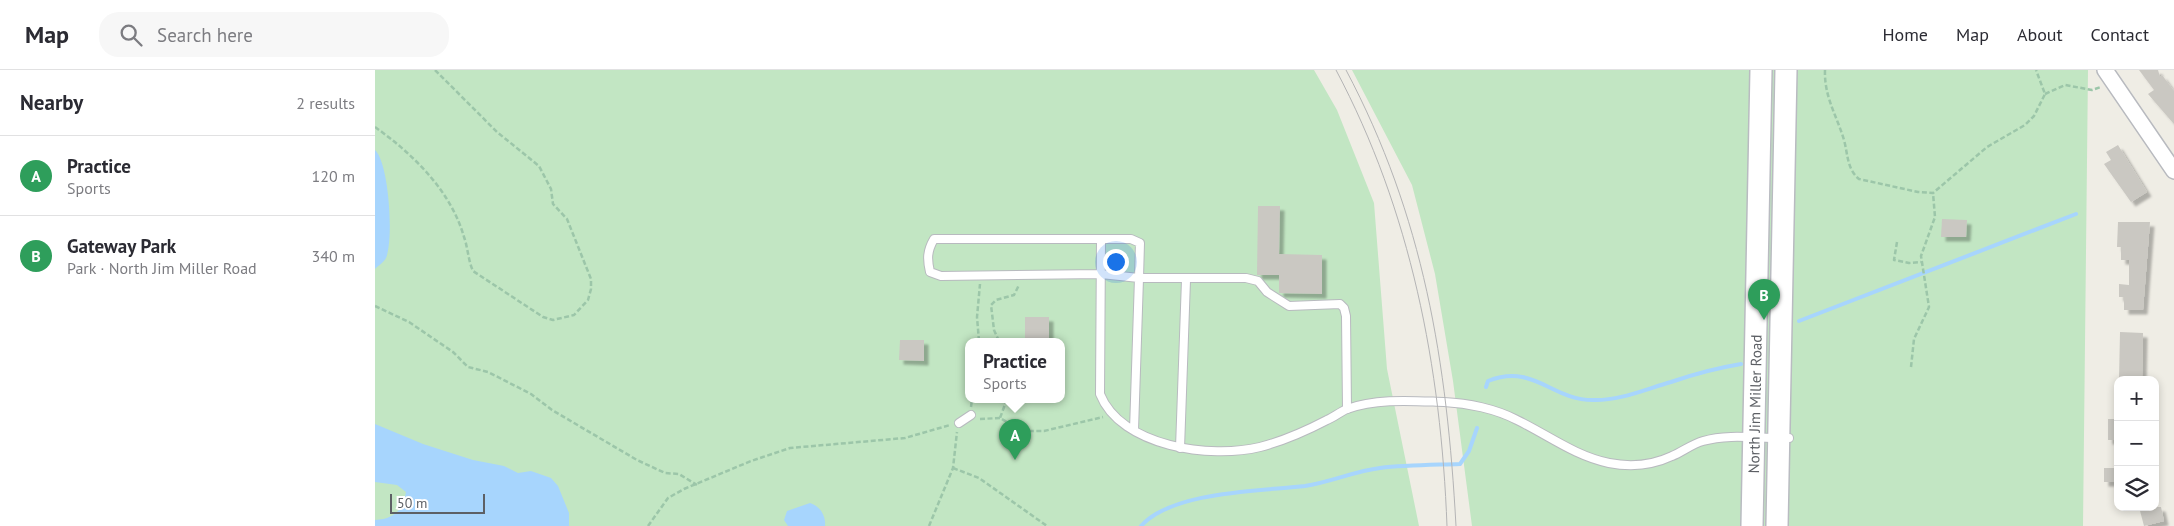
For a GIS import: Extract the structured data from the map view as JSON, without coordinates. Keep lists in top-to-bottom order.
{
  "streets": {
    "main road": ["North Jim Miller Road"]
  },
  "scale_bar": "50 m",
  "page": {
    "header": "Map",
    "search": "Search here",
    "nav": [
      "Home",
      "Map",
      "About",
      "Contact"
    ],
    "heading": ["Nearby", "2 results"],
    "list": [
      {
        "mark": "A",
        "name": "Practice",
        "note": "Sports",
        "value": "120 m"
      },
      {
        "mark": "B",
        "name": "Gateway Park",
        "note": "Park · North Jim Miller Road",
        "value": "340 m"
      }
    ],
    "pins": ["B", "A"],
    "popup": ["Practice", "Sports"],
    "map_buttons": ["+", "−"],
    "scale": "50 m"
  }
}
